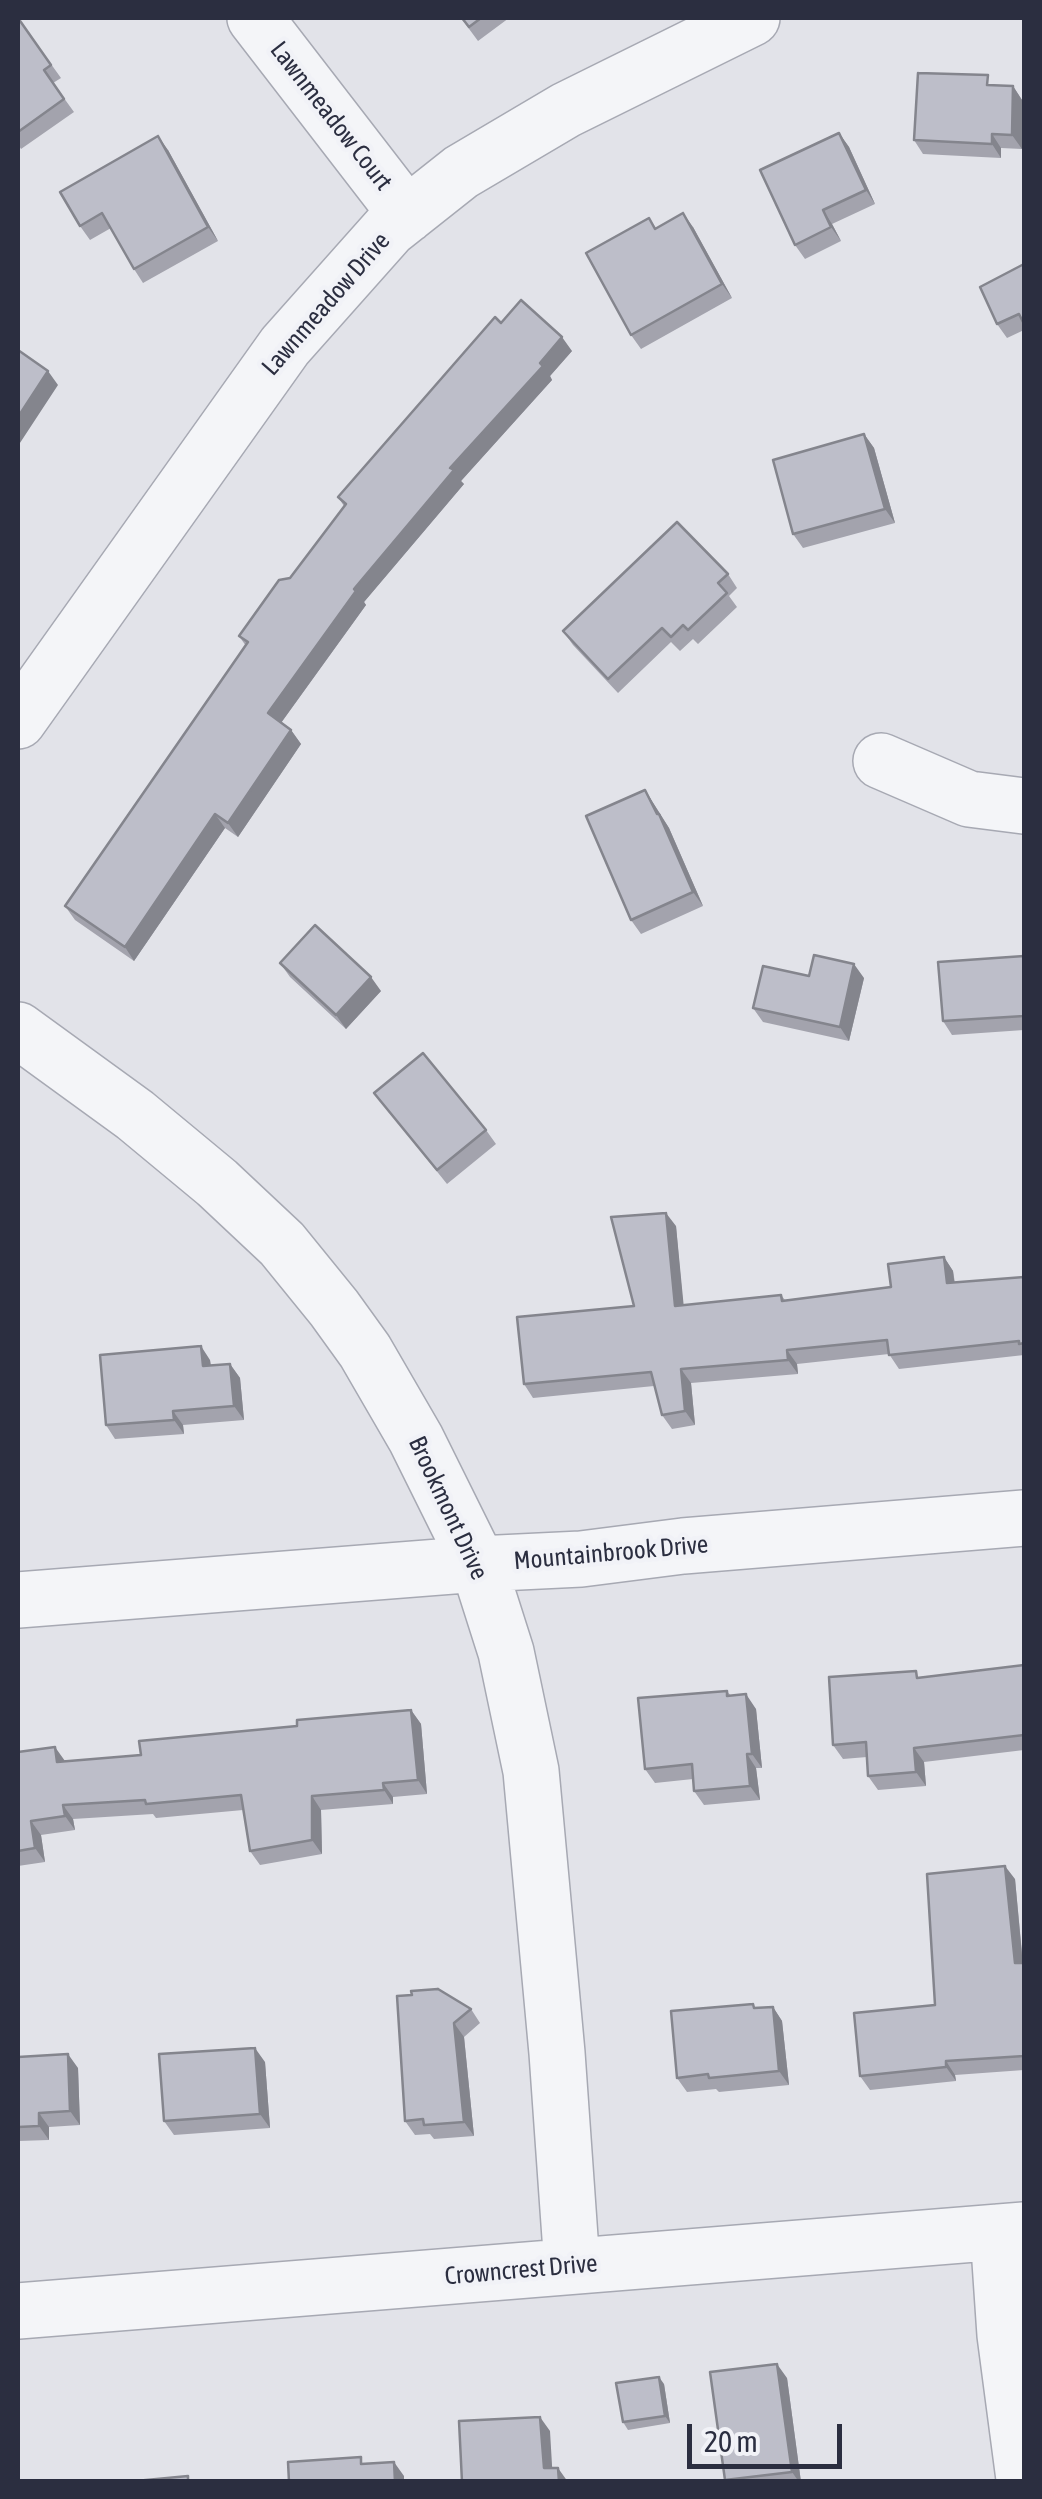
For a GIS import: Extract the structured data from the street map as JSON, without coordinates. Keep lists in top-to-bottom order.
{
  "streets": {
    "street": [
      "Lawnmeadow Court",
      "Lawnmeadow Drive",
      "Brookmont Drive",
      "Mountainbrook Drive",
      "Crowncrest Drive"
    ]
  },
  "crossings": [
    ["Lawnmeadow Court", "Lawnmeadow Drive"],
    ["Brookmont Drive", "Mountainbrook Drive"],
    ["Brookmont Drive", "Crowncrest Drive"]
  ],
  "scale_bar": "20 m"
}
